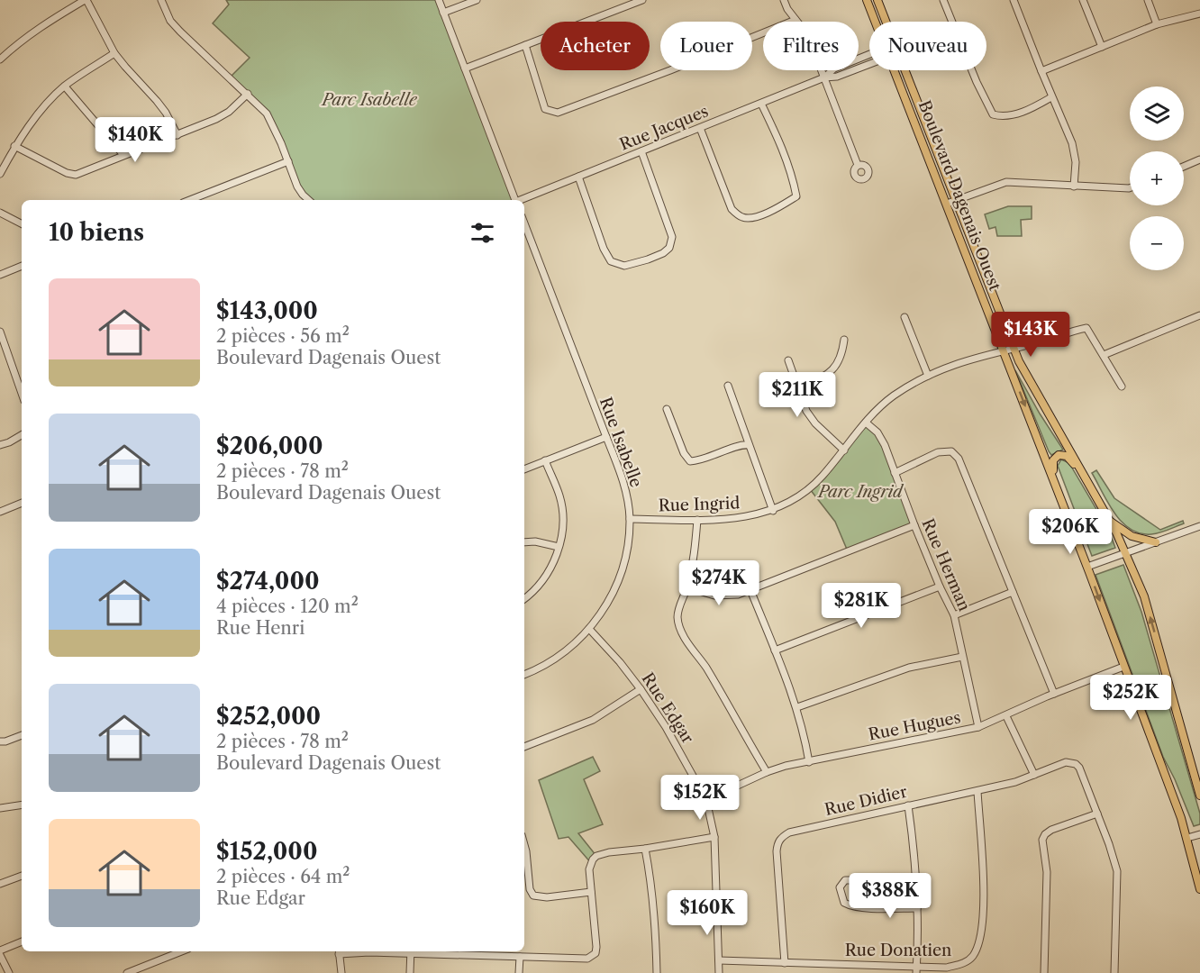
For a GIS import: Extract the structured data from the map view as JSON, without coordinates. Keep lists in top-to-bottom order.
{
  "streets": {
    "main road": ["Boulevard Dagenais Ouest"],
    "street": [
      "Rue Jacques",
      "Rue Isabelle",
      "Rue Ingrid",
      "Rue Herman",
      "Rue Edgar",
      "Rue Hugues",
      "Rue Didier",
      "Rue Donatien"
    ]
  },
  "crossings": [
    ["Boulevard Dagenais Ouest", "Rue Ingrid"],
    ["Boulevard Dagenais Ouest", "Rue Hugues"],
    ["Rue Isabelle", "Rue Ingrid"],
    ["Rue Isabelle", "Rue Edgar"],
    ["Rue Ingrid", "Rue Herman"],
    ["Rue Herman", "Rue Hugues"],
    ["Rue Edgar", "Rue Hugues"],
    ["Rue Edgar", "Rue Donatien"],
    ["Rue Didier", "Rue Donatien"]
  ],
  "parks": ["Parc Isabelle", "Parc Ingrid"],
  "page": {
    "chip": [
      "Acheter",
      "Louer",
      "Filtres",
      "Nouveau"
    ],
    "map_buttons": ["+", "−"],
    "price": [
      "$140K",
      "$143K",
      "$211K",
      "$206K",
      "$274K",
      "$281K",
      "$252K",
      "$152K",
      "$388K",
      "$160K"
    ],
    "heading": "10 biens",
    "list": [
      {
        "name": "$143,000",
        "note": "2 pièces · 56 m² · Boulevard Dagenais Ouest"
      },
      {
        "name": "$206,000",
        "note": "2 pièces · 78 m² · Boulevard Dagenais Ouest"
      },
      {
        "name": "$274,000",
        "note": "4 pièces · 120 m² · Rue Henri"
      },
      {
        "name": "$252,000",
        "note": "2 pièces · 78 m² · Boulevard Dagenais Ouest"
      },
      {
        "name": "$152,000",
        "note": "2 pièces · 64 m² · Rue Edgar"
      }
    ]
  }
}
